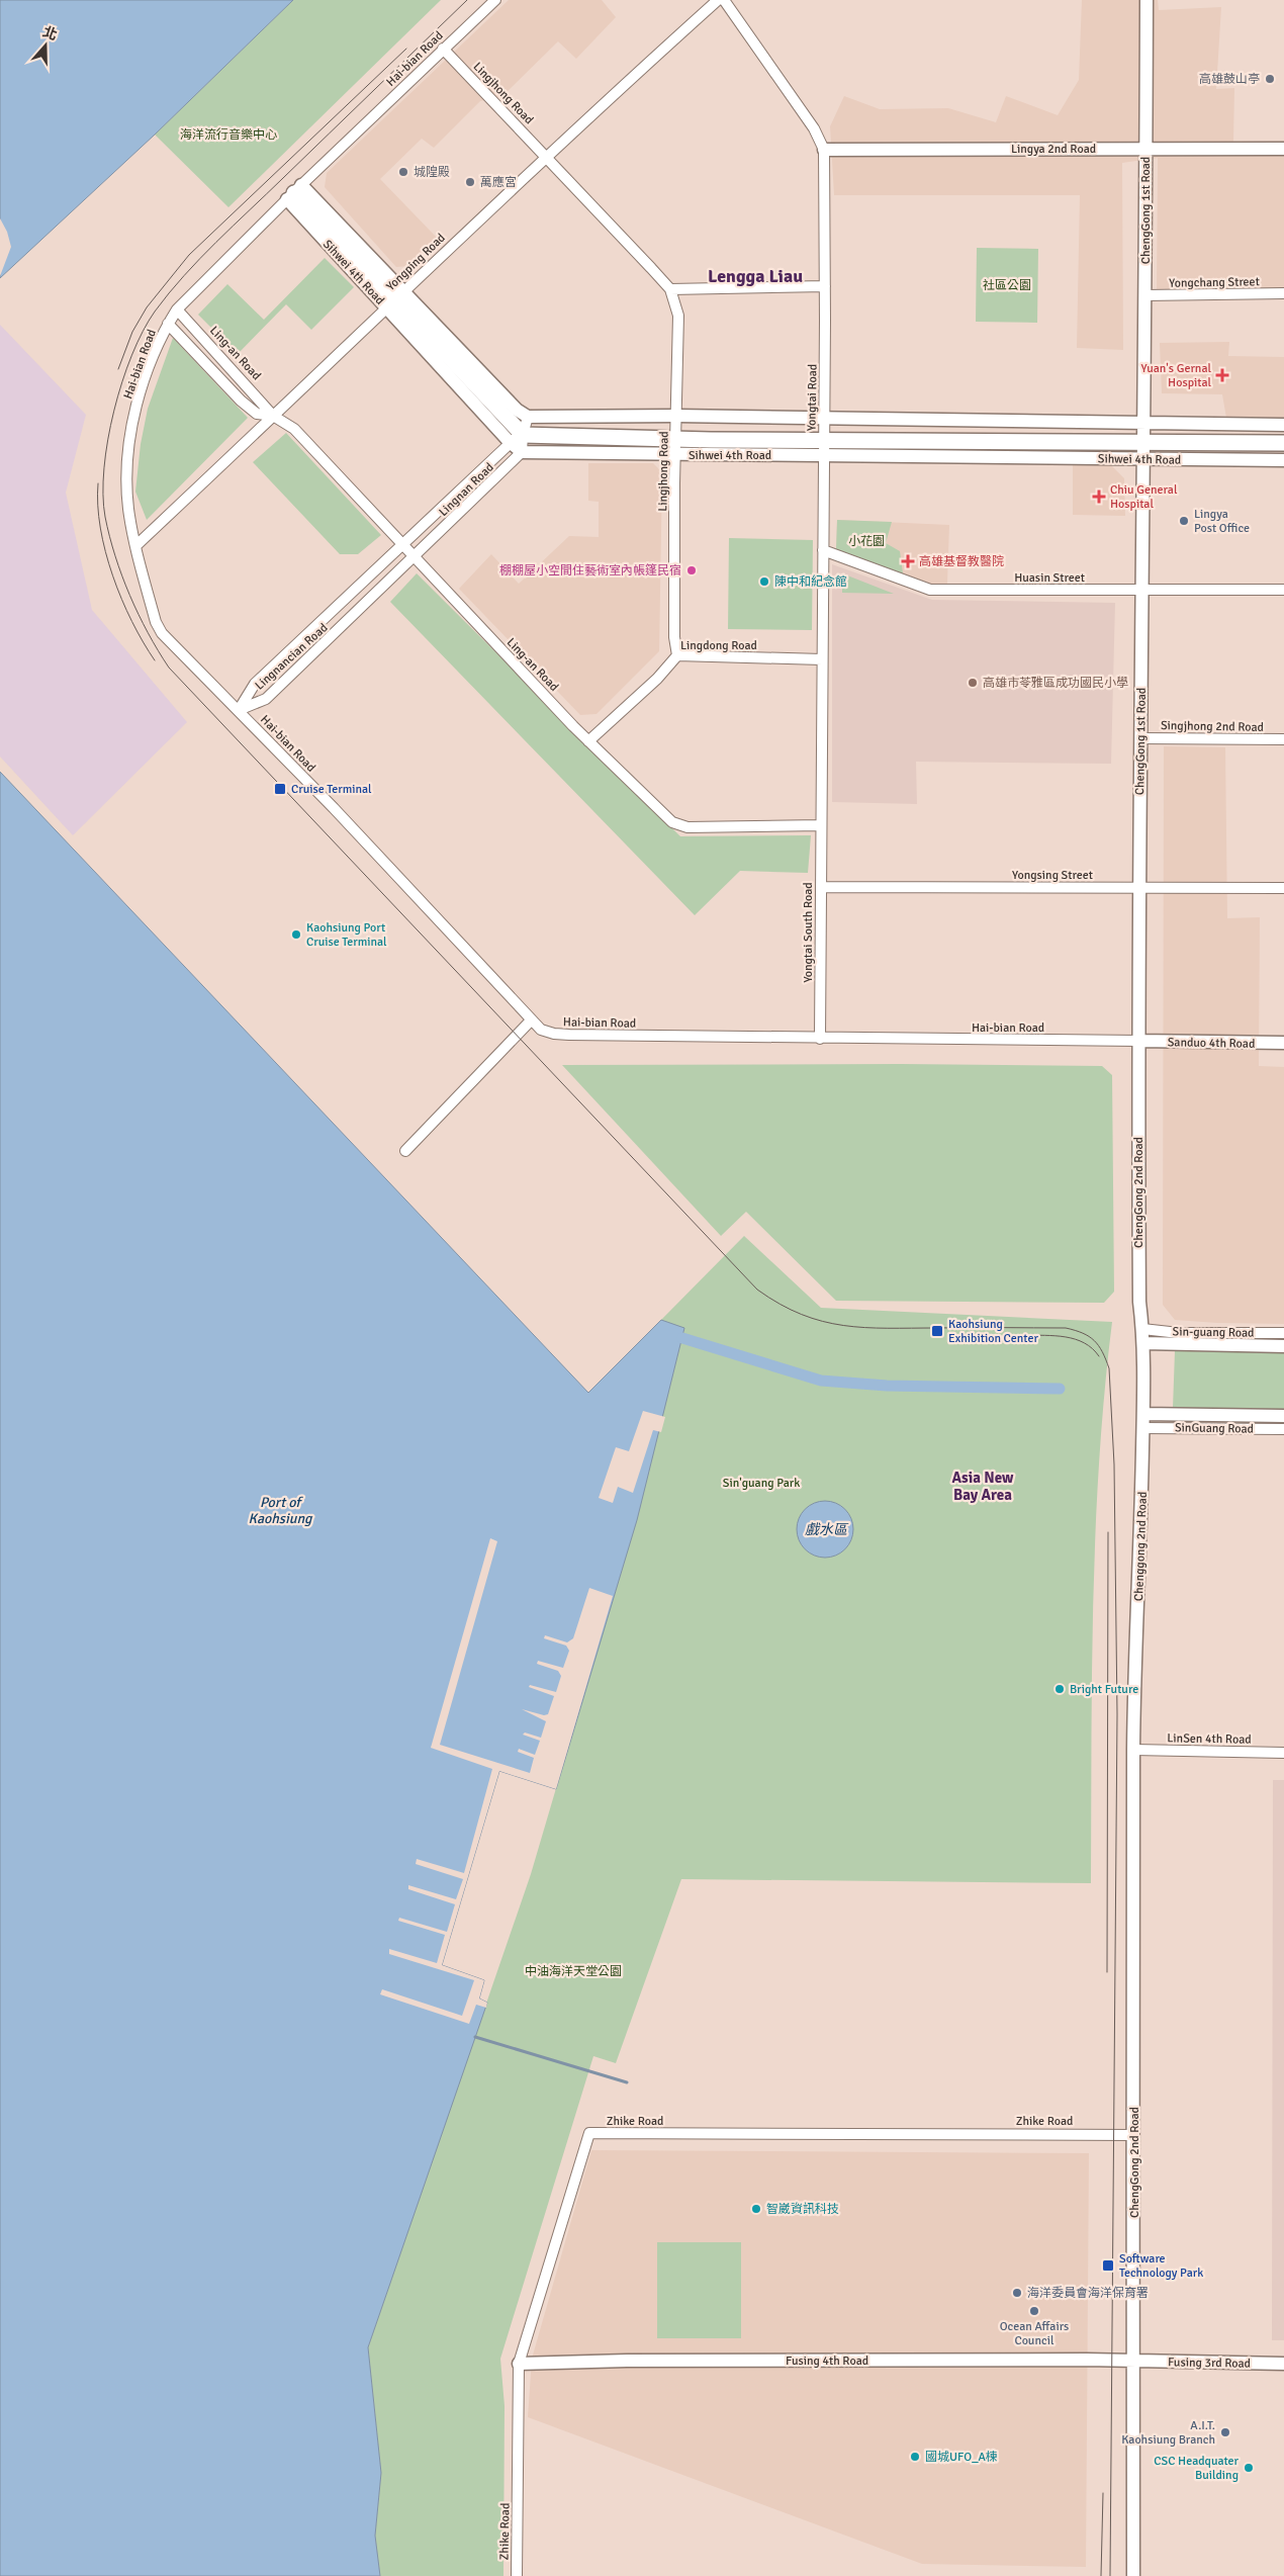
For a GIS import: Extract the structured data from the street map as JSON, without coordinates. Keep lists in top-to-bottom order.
{
  "streets": {
    "main road": ["Sihwei 4th Road"],
    "street": [
      "Hai-bian Road",
      "Lingjhong Road",
      "Lingya 2nd Road",
      "ChengGong 1st Road",
      "Yongping Road",
      "Yongchang Street",
      "Ling-an Road",
      "Yongtai Road",
      "Lingnan Road",
      "Huasin Street",
      "Lingdong Road",
      "Lingnancian Road",
      "Singjhong 2nd Road",
      "Yongsing Street",
      "Yongtai South Road",
      "Sanduo 4th Road",
      "ChengGong 2nd Road",
      "Sin-guang Road",
      "SinGuang Road",
      "Chenggong 2nd Road",
      "LinSen 4th Road",
      "Zhike Road",
      "Fusing 4th Road",
      "Fusing 3rd Road"
    ]
  },
  "crossings": [
    ["Hai-bian Road", "Lingjhong Road"],
    ["Hai-bian Road", "ChengGong 1st Road"],
    ["Hai-bian Road", "Yongping Road"],
    ["Hai-bian Road", "Sihwei 4th Road"],
    ["Hai-bian Road", "Ling-an Road"],
    ["Hai-bian Road", "Lingnancian Road"],
    ["Hai-bian Road", "Yongtai South Road"],
    ["Hai-bian Road", "Sanduo 4th Road"],
    ["Hai-bian Road", "ChengGong 2nd Road"],
    ["Lingjhong Road", "Yongping Road"],
    ["Lingjhong Road", "Sihwei 4th Road"],
    ["Lingjhong Road", "Lingdong Road"],
    ["Lingya 2nd Road", "ChengGong 1st Road"],
    ["Lingya 2nd Road", "Yongtai Road"],
    ["ChengGong 1st Road", "Sihwei 4th Road"],
    ["ChengGong 1st Road", "Yongchang Street"],
    ["ChengGong 1st Road", "Huasin Street"],
    ["ChengGong 1st Road", "Singjhong 2nd Road"],
    ["ChengGong 1st Road", "Yongsing Street"],
    ["ChengGong 1st Road", "Sanduo 4th Road"],
    ["ChengGong 1st Road", "ChengGong 2nd Road"],
    ["Yongping Road", "Sihwei 4th Road"],
    ["Yongping Road", "Ling-an Road"],
    ["Sihwei 4th Road", "Yongtai Road"],
    ["Sihwei 4th Road", "Lingnan Road"],
    ["Ling-an Road", "Yongtai Road"],
    ["Ling-an Road", "Lingnan Road"],
    ["Ling-an Road", "Lingdong Road"],
    ["Ling-an Road", "Lingnancian Road"],
    ["Ling-an Road", "Yongtai South Road"],
    ["Yongtai Road", "Huasin Street"],
    ["Yongtai Road", "Lingdong Road"],
    ["Yongtai Road", "Yongtai South Road"],
    ["Lingnan Road", "Lingnancian Road"],
    ["Yongsing Street", "Yongtai South Road"],
    ["Sanduo 4th Road", "ChengGong 2nd Road"],
    ["ChengGong 2nd Road", "Sin-guang Road"],
    ["ChengGong 2nd Road", "Chenggong 2nd Road"],
    ["ChengGong 2nd Road", "LinSen 4th Road"],
    ["ChengGong 2nd Road", "Zhike Road"],
    ["ChengGong 2nd Road", "Fusing 4th Road"],
    ["ChengGong 2nd Road", "Fusing 3rd Road"],
    ["Sin-guang Road", "Chenggong 2nd Road"],
    ["SinGuang Road", "Chenggong 2nd Road"],
    ["Chenggong 2nd Road", "LinSen 4th Road"],
    ["Zhike Road", "Fusing 4th Road"],
    ["Fusing 4th Road", "Fusing 3rd Road"]
  ],
  "districts": ["Lengga Liau", "Asia New Bay Area"],
  "water": ["Port of Kaohsiung", "戲水區"],
  "parks": [
    "海洋流行音樂中心",
    "社區公園",
    "小花園",
    "Sin'guang Park",
    "中油海洋天堂公園"
  ],
  "places": {
    "other": [
      "高雄鼓山亭",
      "城隍殿",
      "萬應宮",
      "Lingya Post Office",
      "棚棚屋小空間住藝術室內帳篷民宿",
      "陳中和紀念館",
      "高雄市苓雅區成功國民小學",
      "Kaohsiung Port Cruise Terminal",
      "Bright Future",
      "智崴資訊科技",
      "海洋委員會海洋保育署",
      "Ocean Affairs Council",
      "A.I.T. Kaohsiung Branch",
      "國城UFO_A棟",
      "CSC Headquater Building"
    ],
    "health": ["Yuan's Gernal Hospital", "Chiu General Hospital", "高雄基督教醫院"],
    "transit": ["Cruise Terminal", "Kaohsiung Exhibition Center", "Software Technology Park"]
  },
  "north": "top"
}
